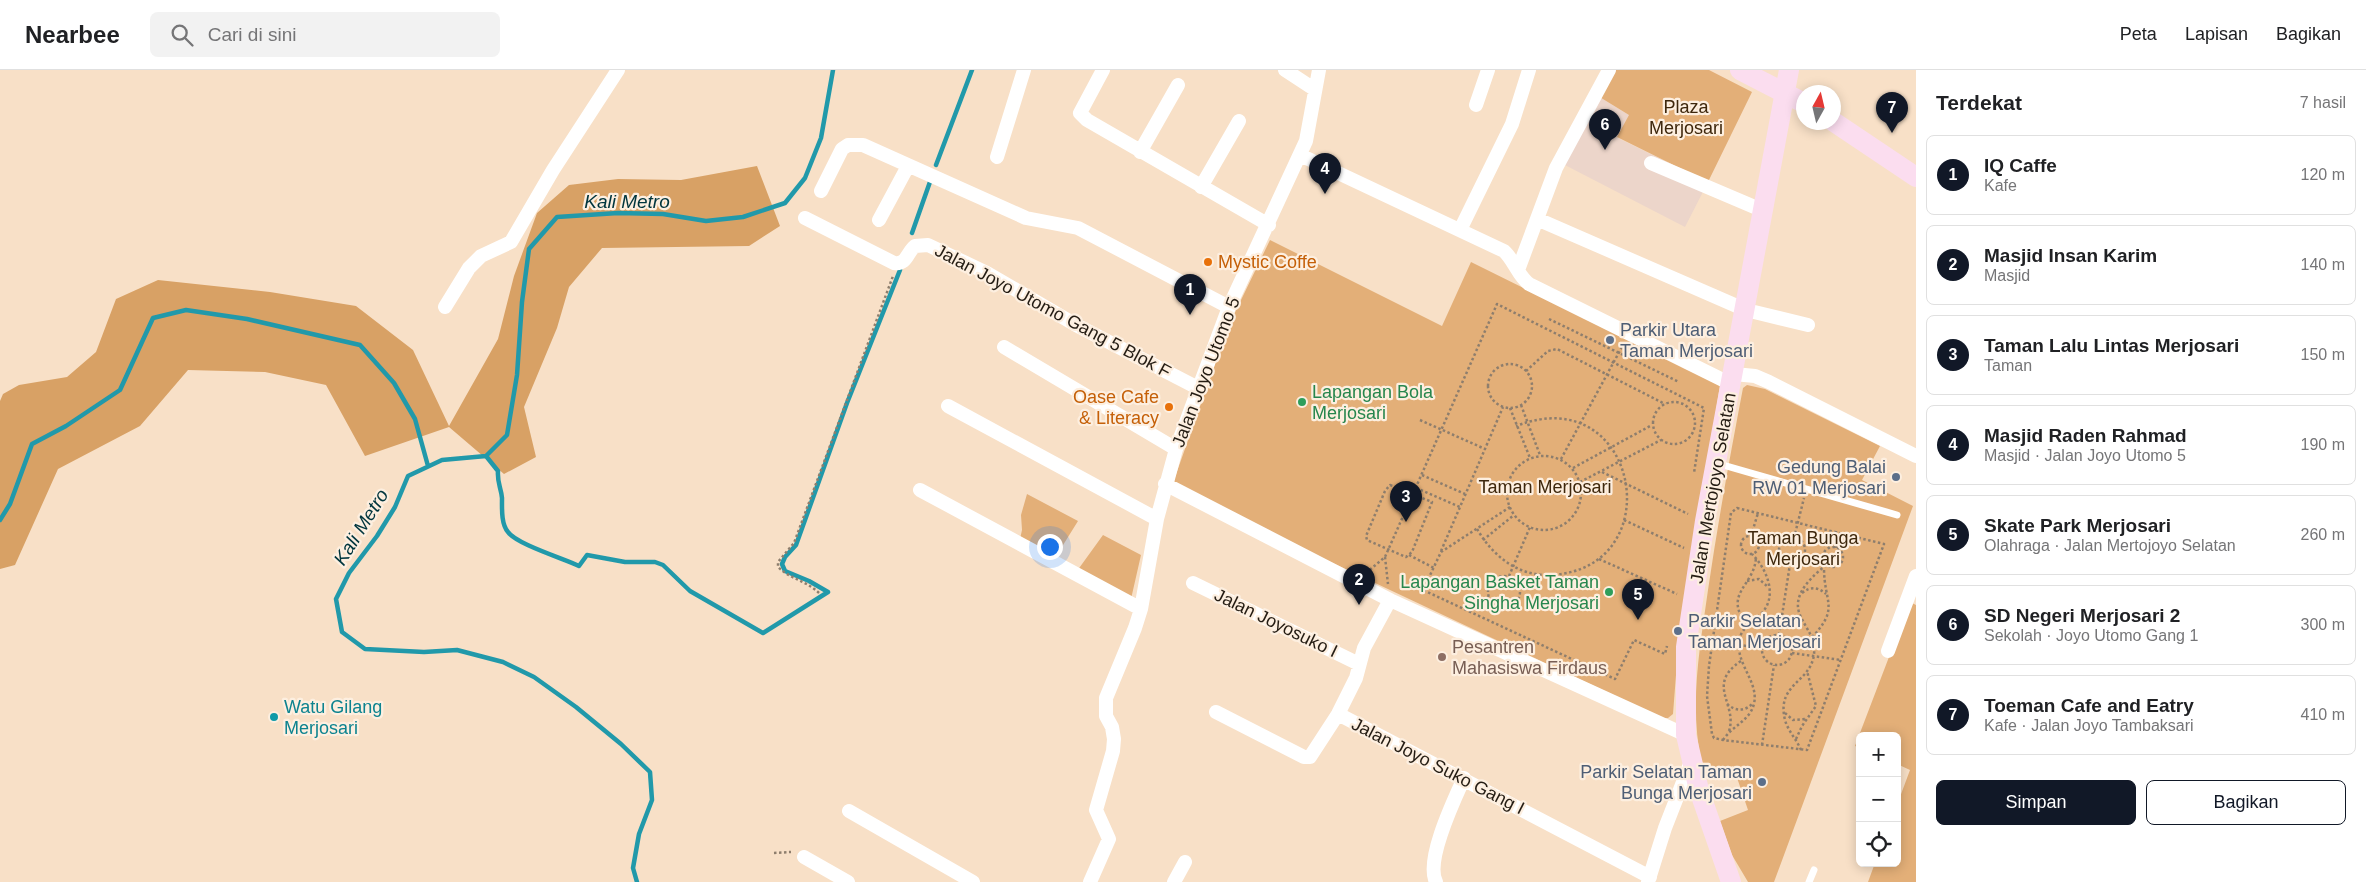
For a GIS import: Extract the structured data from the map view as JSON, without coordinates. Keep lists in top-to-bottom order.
{
  "streets": {
    "main road": ["Jalan Mertojoyo Selatan"],
    "street": [
      "Jalan Joyo Utomo Gang 5 Blok F",
      "Jalan Joyo Utomo 5",
      "Jalan Joyosuko I",
      "Jalan Joyo Suko Gang I"
    ]
  },
  "crossings": [
    ["Jalan Joyo Utomo Gang 5 Blok F", "Jalan Joyo Utomo 5"],
    ["Jalan Joyosuko I", "Jalan Joyo Suko Gang I"]
  ],
  "water": ["Kali Metro"],
  "parks": ["Plaza Merjosari", "Taman Merjosari", "Taman Bunga Merjosari"],
  "places": [
    "Mystic Coffe",
    "Parkir Utara Taman Merjosari",
    "Lapangan Bola Merjosari",
    "Oase Cafe & Literacy",
    "Gedung Balai RW 01 Merjosari",
    "Lapangan Basket Taman Singha Merjosari",
    "Parkir Selatan Taman Merjosari",
    "Pesantren Mahasiswa Firdaus",
    "Watu Gilang Merjosari",
    "Parkir Selatan Taman Bunga Merjosari"
  ],
  "north": "top",
  "page": {
    "header": "Nearbee",
    "search": "Cari di sini",
    "nav": ["Peta", "Lapisan", "Bagikan"],
    "heading": ["Terdekat", "7 hasil"],
    "pins": [
      "7",
      "6",
      "4",
      "1",
      "3",
      "2",
      "5"
    ],
    "list": [
      {
        "mark": "1",
        "name": "IQ Caffe",
        "note": "Kafe",
        "value": "120 m"
      },
      {
        "mark": "2",
        "name": "Masjid Insan Karim",
        "note": "Masjid",
        "value": "140 m"
      },
      {
        "mark": "3",
        "name": "Taman Lalu Lintas Merjosari",
        "note": "Taman",
        "value": "150 m"
      },
      {
        "mark": "4",
        "name": "Masjid Raden Rahmad",
        "note": "Masjid · Jalan Joyo Utomo 5",
        "value": "190 m"
      },
      {
        "mark": "5",
        "name": "Skate Park Merjosari",
        "note": "Olahraga · Jalan Mertojoyo Selatan",
        "value": "260 m"
      },
      {
        "mark": "6",
        "name": "SD Negeri Merjosari 2",
        "note": "Sekolah · Joyo Utomo Gang 1",
        "value": "300 m"
      },
      {
        "mark": "7",
        "name": "Toeman Cafe and Eatry",
        "note": "Kafe · Jalan Joyo Tambaksari",
        "value": "410 m"
      }
    ],
    "map_buttons": ["+", "−"],
    "buttons": ["Simpan", "Bagikan"]
  }
}
